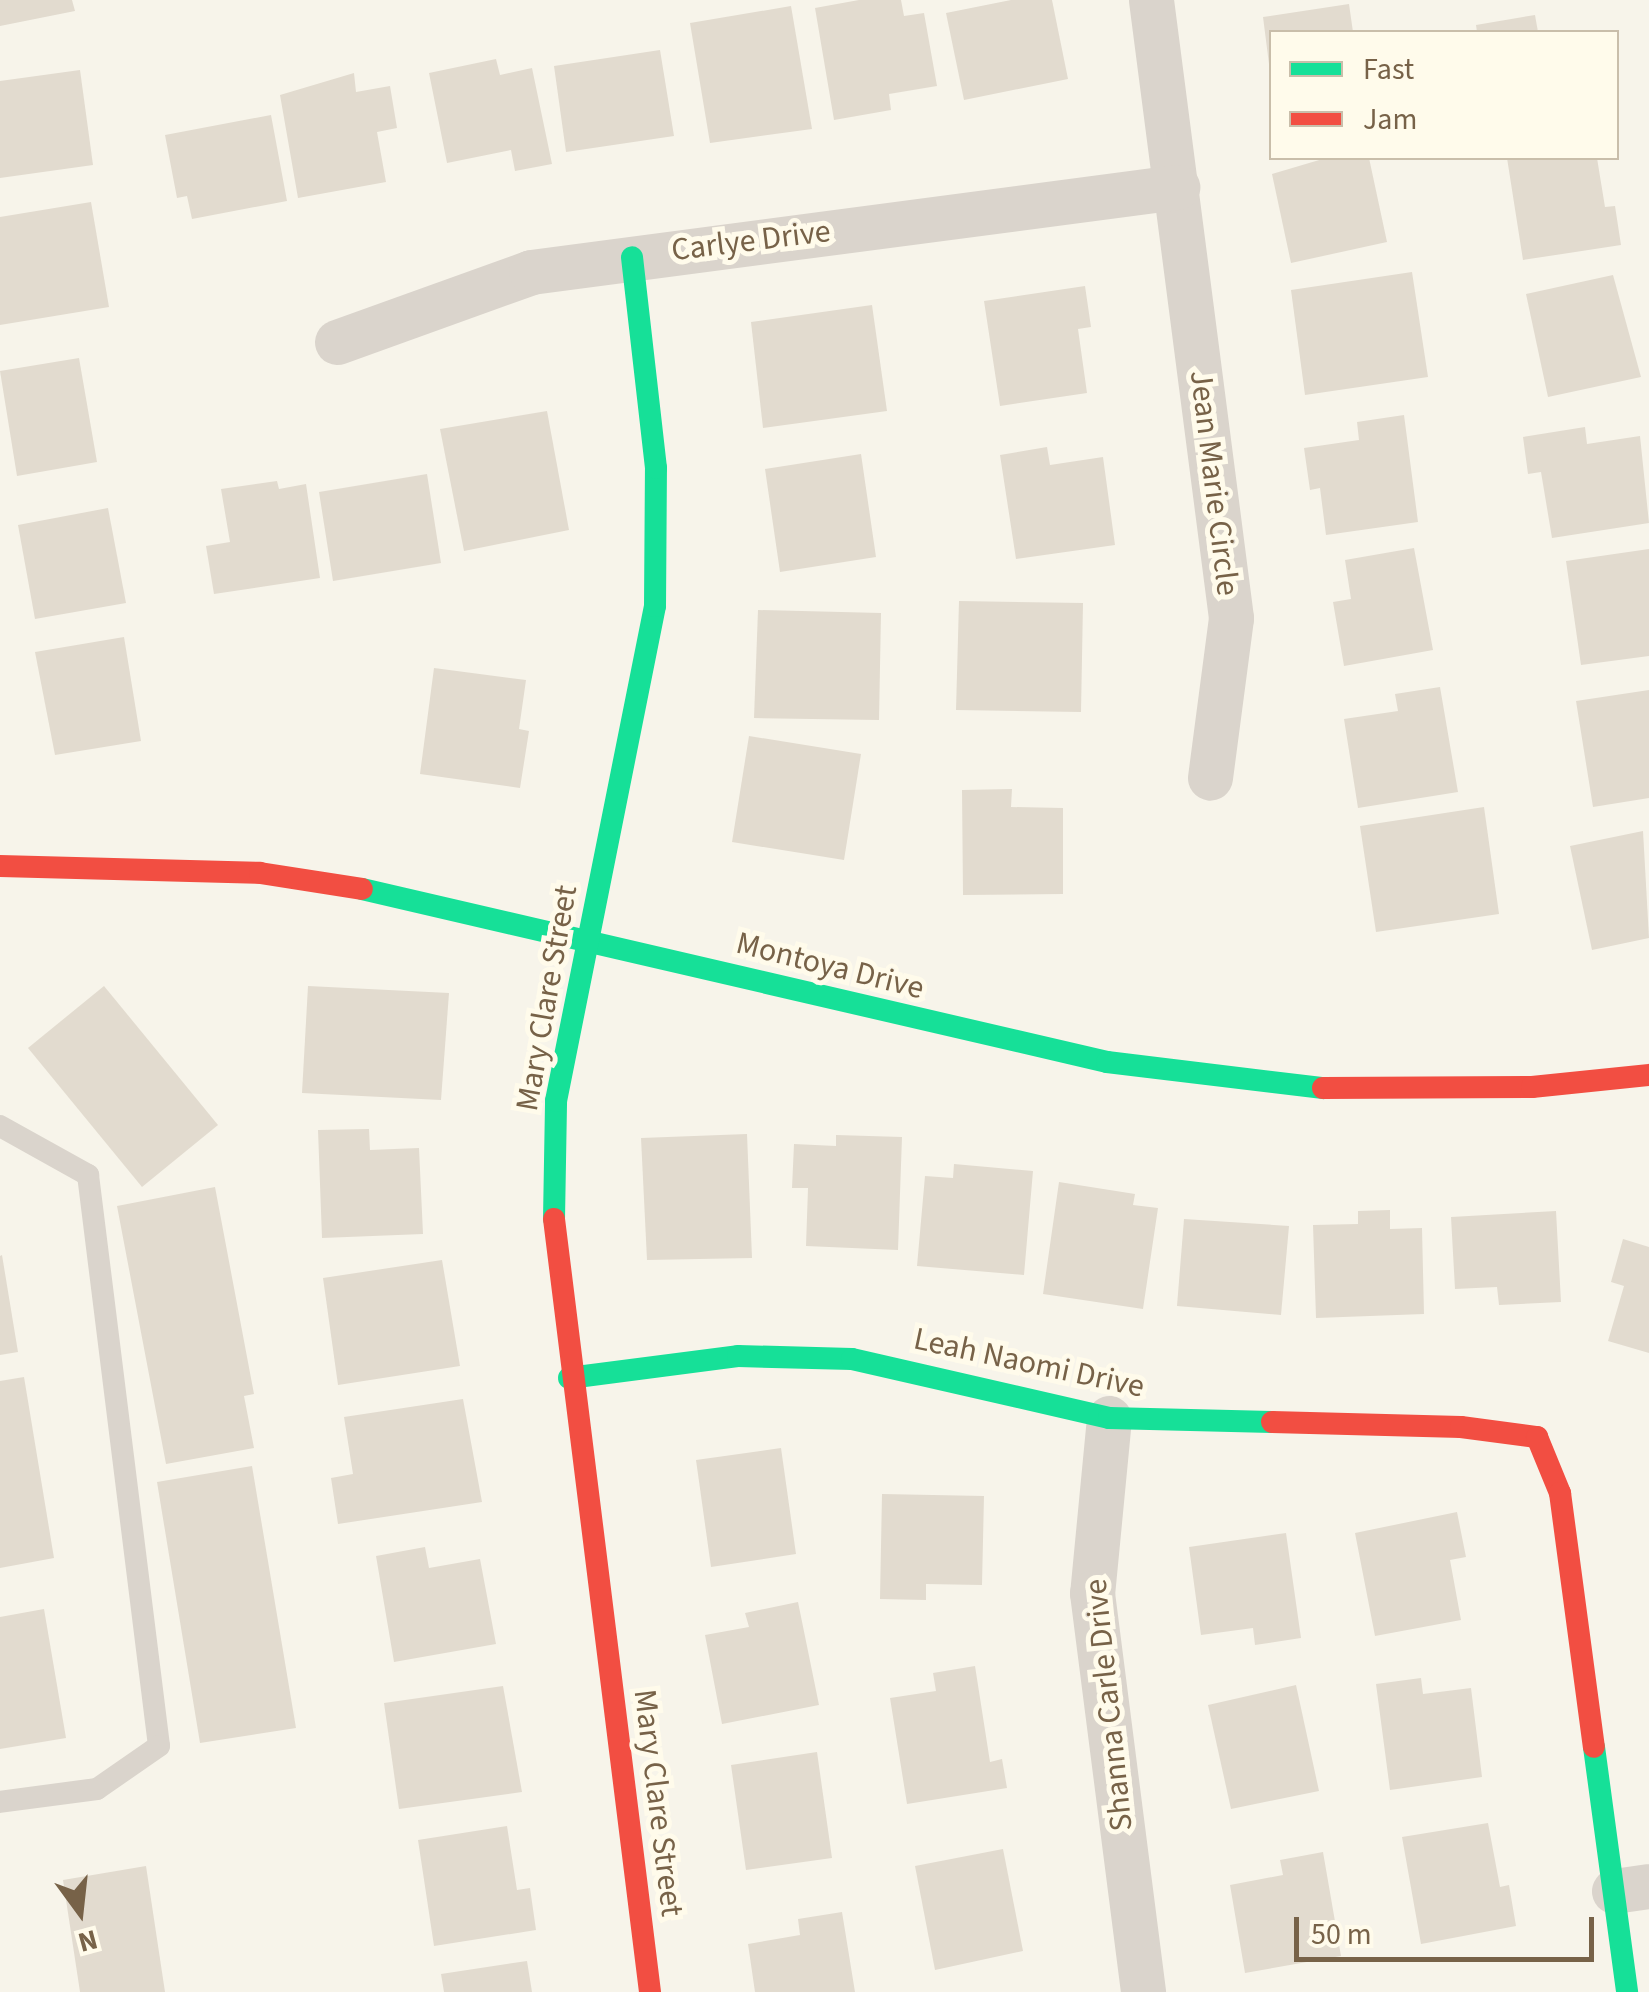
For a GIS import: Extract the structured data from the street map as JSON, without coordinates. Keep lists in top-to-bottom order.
{
  "streets": {
    "street": [
      "Carlye Drive",
      "Jean Marie Circle",
      "Montoya Drive",
      "Mary Clare Street",
      "Leah Naomi Drive",
      "Shanna Carle Drive"
    ]
  },
  "crossings": [
    ["Carlye Drive", "Jean Marie Circle"],
    ["Carlye Drive", "Mary Clare Street"],
    ["Montoya Drive", "Mary Clare Street"],
    ["Mary Clare Street", "Leah Naomi Drive"],
    ["Leah Naomi Drive", "Shanna Carle Drive"]
  ],
  "legend": ["Fast", "Jam"],
  "scale_bar": "50 m",
  "north": "bottom"
}
